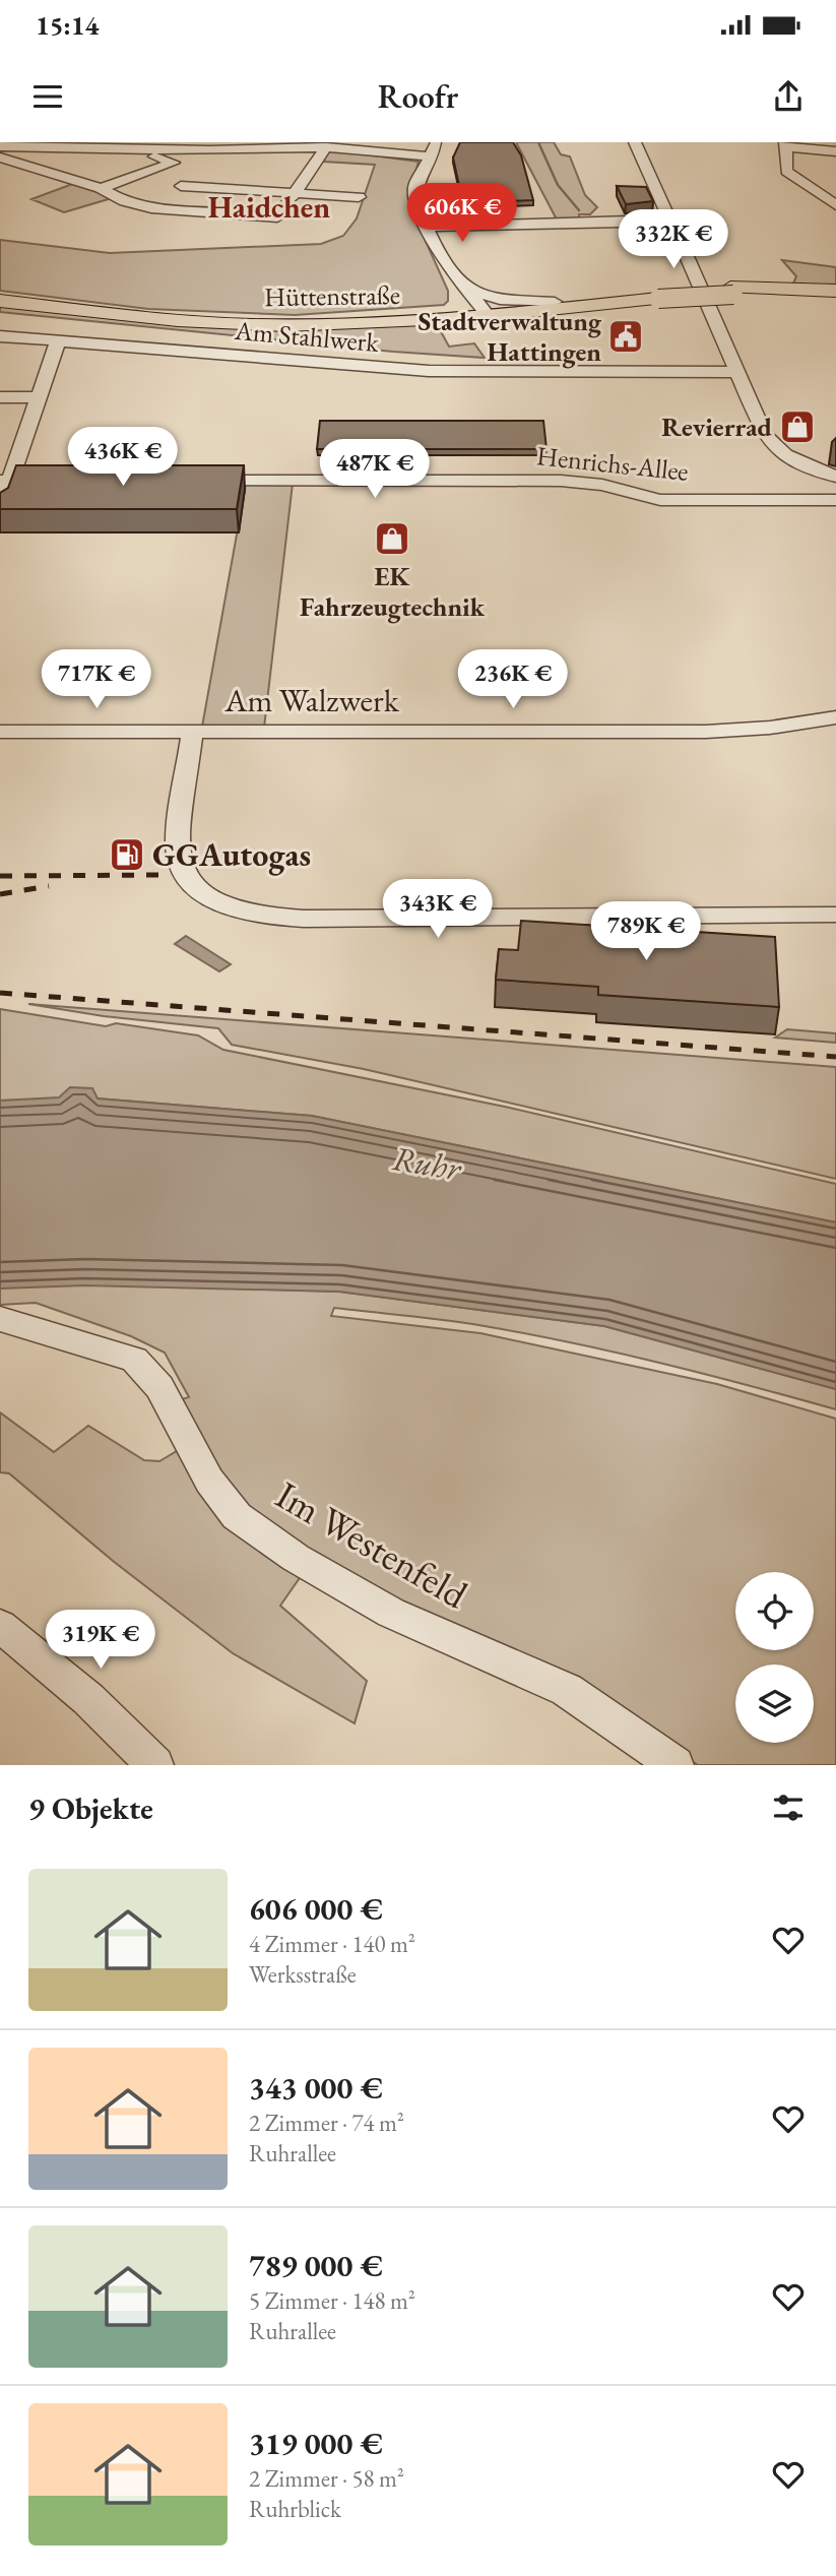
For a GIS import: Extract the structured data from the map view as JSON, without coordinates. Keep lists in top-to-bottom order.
{
  "streets": {
    "main road": ["Hüttenstraße"],
    "street": [
      "Am Stahlwerk",
      "Henrichs-Allee",
      "Am Walzwerk",
      "Im Westenfeld"
    ]
  },
  "districts": ["Haidchen"],
  "water": ["Ruhr"],
  "places": {
    "public building": ["Stadtverwaltung Hattingen"],
    "shop": ["Revierrad", "EK Fahrzeugtechnik"],
    "fuel station": ["GGAutogas"]
  },
  "page": {
    "status": "15:14",
    "header": "Roofr",
    "price": [
      "606K €",
      "332K €",
      "436K €",
      "487K €",
      "717K €",
      "236K €",
      "343K €",
      "789K €",
      "319K €"
    ],
    "heading": "9 Objekte",
    "list": [
      {
        "name": "606 000 €",
        "note": "4 Zimmer · 140 m² · Werksstraße"
      },
      {
        "name": "343 000 €",
        "note": "2 Zimmer · 74 m² · Ruhrallee"
      },
      {
        "name": "789 000 €",
        "note": "5 Zimmer · 148 m² · Ruhrallee"
      },
      {
        "name": "319 000 €",
        "note": "2 Zimmer · 58 m² · Ruhrblick"
      }
    ]
  }
}
